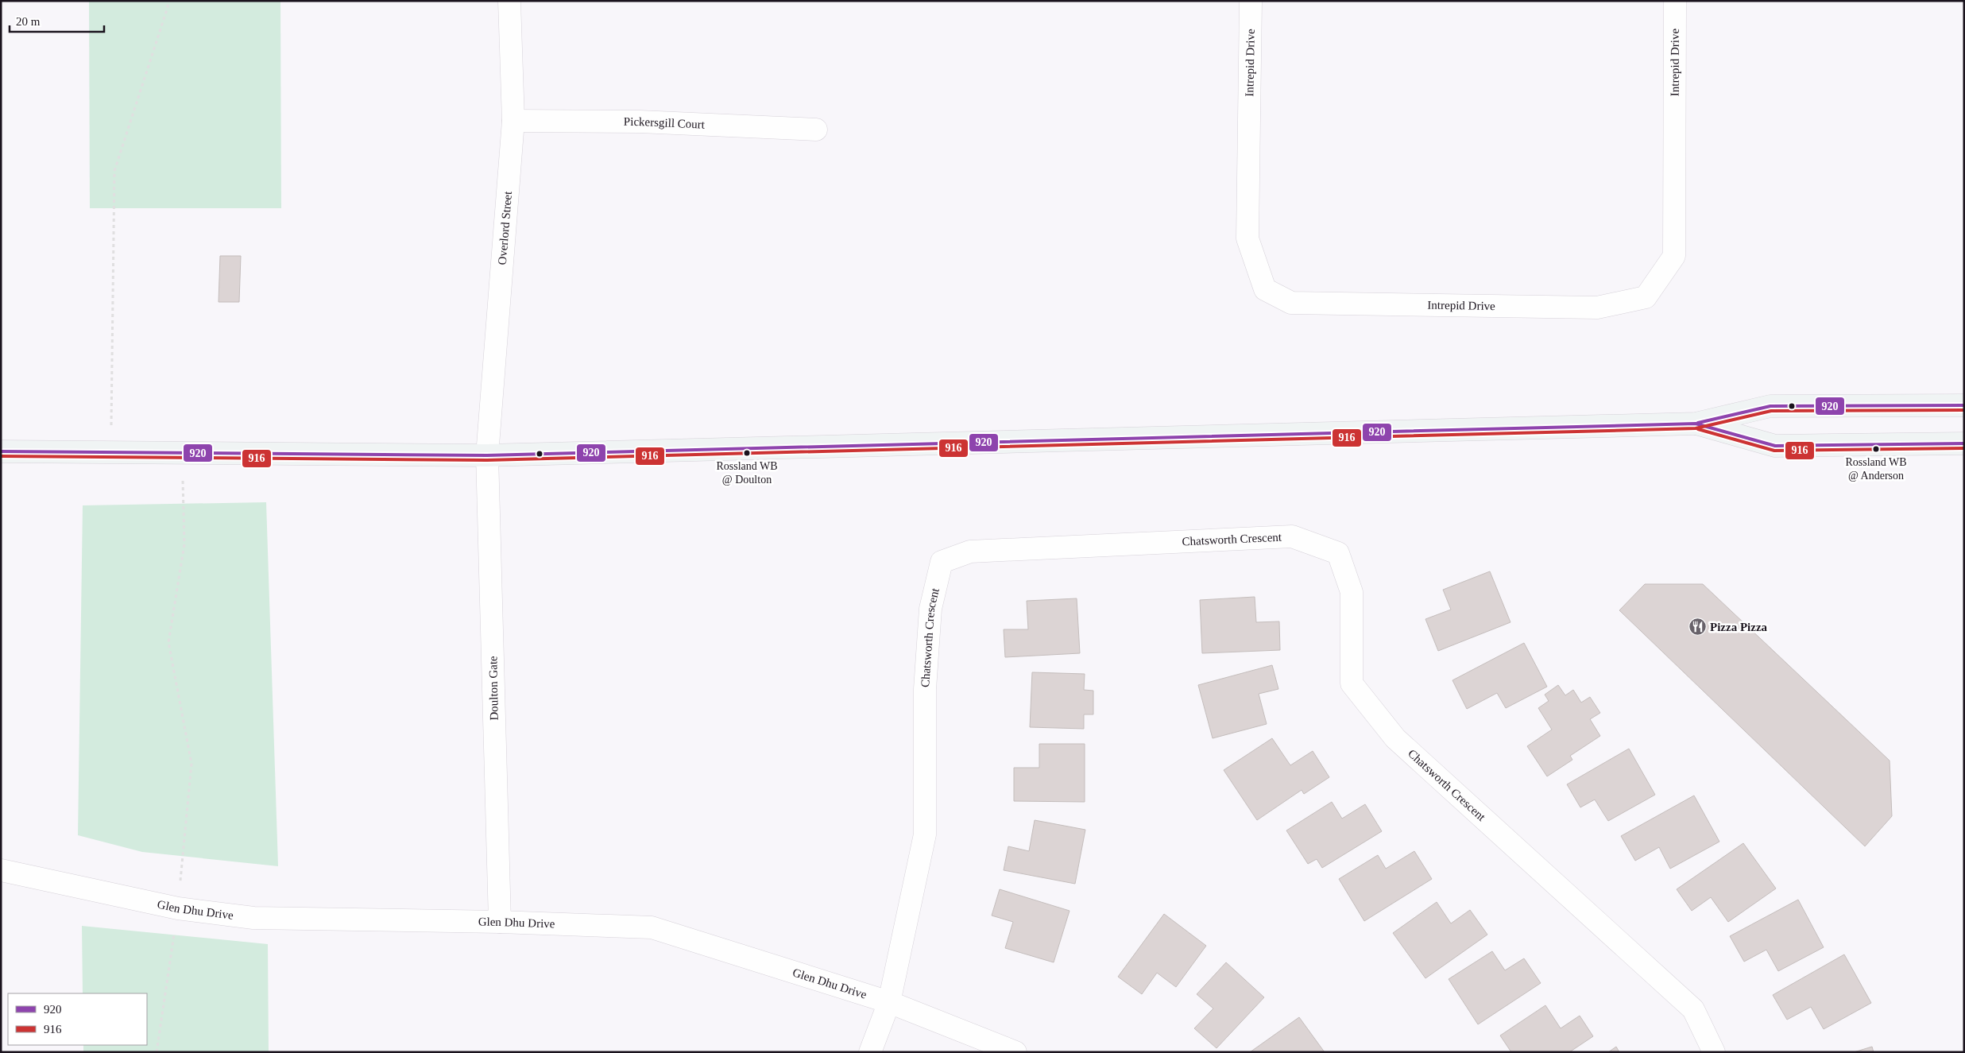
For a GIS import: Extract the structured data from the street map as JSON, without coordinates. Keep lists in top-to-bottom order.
{
  "streets": {
    "street": [
      "Intrepid Drive",
      "Pickersgill Court",
      "Overlord Street",
      "Chatsworth Crescent",
      "Doulton Gate",
      "Glen Dhu Drive"
    ]
  },
  "crossings": [
    ["Pickersgill Court", "Overlord Street"],
    ["Overlord Street", "Doulton Gate"],
    ["Chatsworth Crescent", "Glen Dhu Drive"],
    ["Doulton Gate", "Glen Dhu Drive"]
  ],
  "places": {
    "other": ["Rossland WB @ Anderson", "Rossland WB @ Doulton"],
    "restaurant": ["Pizza Pizza"]
  },
  "lines": ["transit line 920", "transit line 916"],
  "legend": ["920", "916"],
  "scale_bar": "20 m"
}
